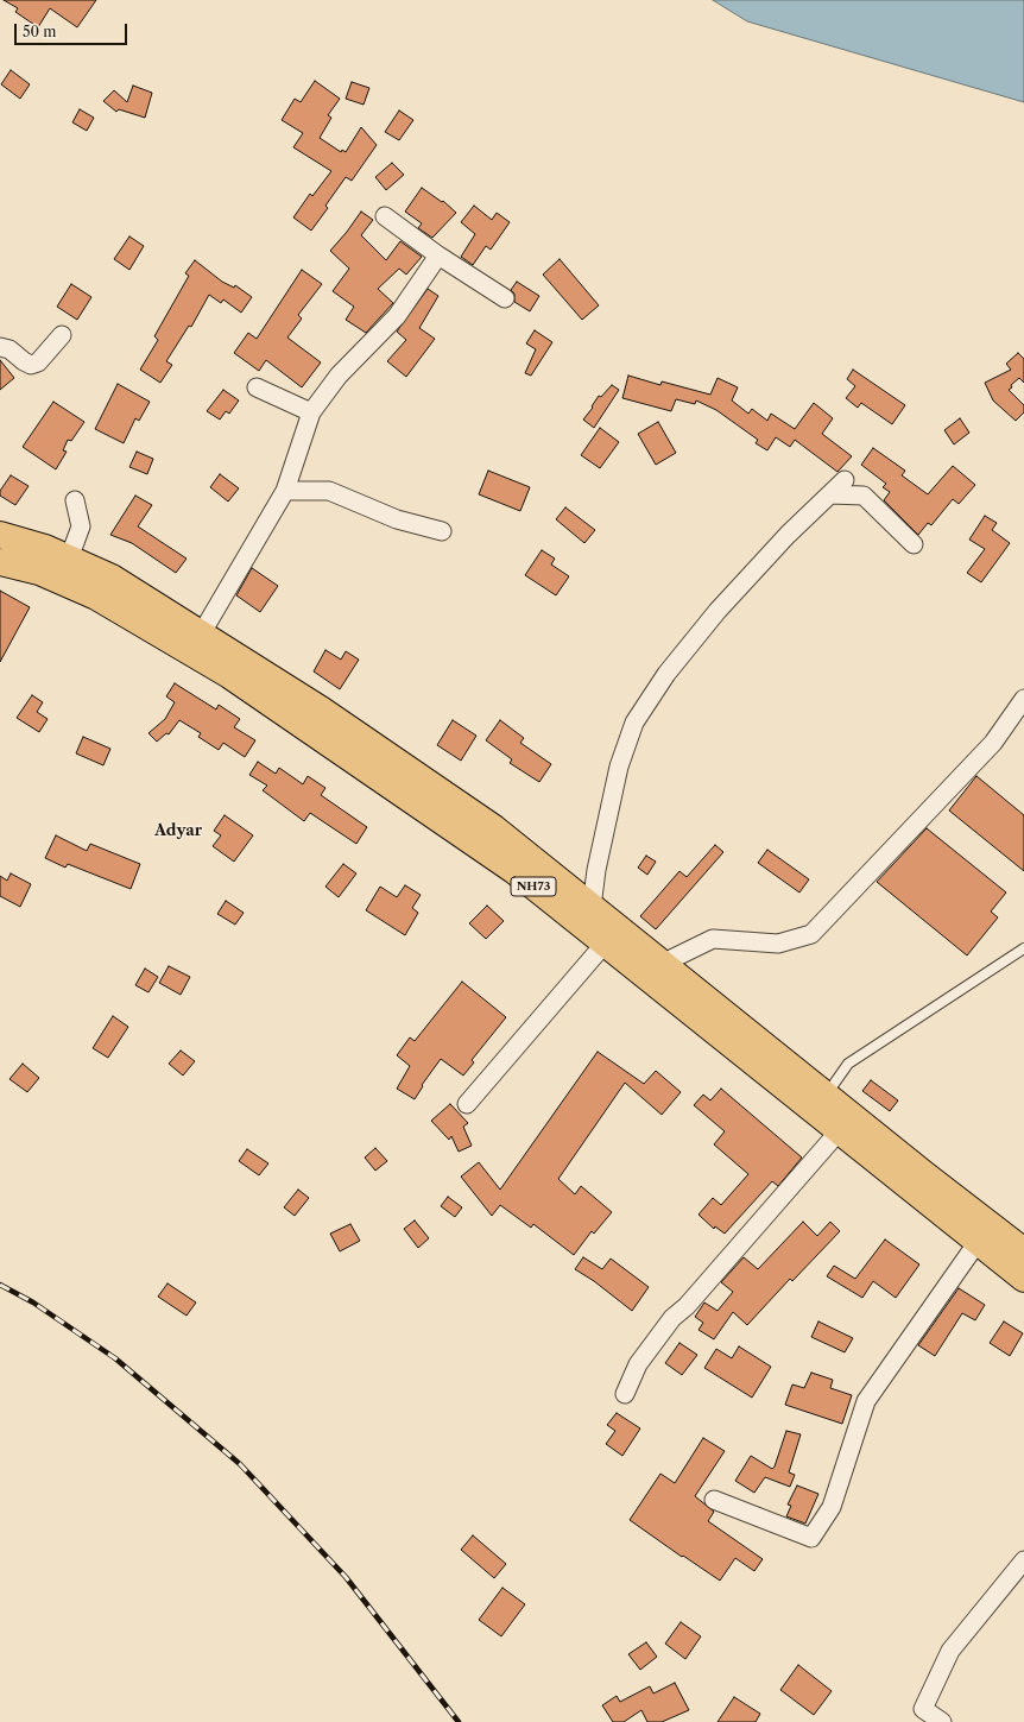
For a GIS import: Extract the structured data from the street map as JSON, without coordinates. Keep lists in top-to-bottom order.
{
  "streets": {
    "highway": ["NH73"]
  },
  "districts": ["Adyar"],
  "scale_bar": "50 m"
}
